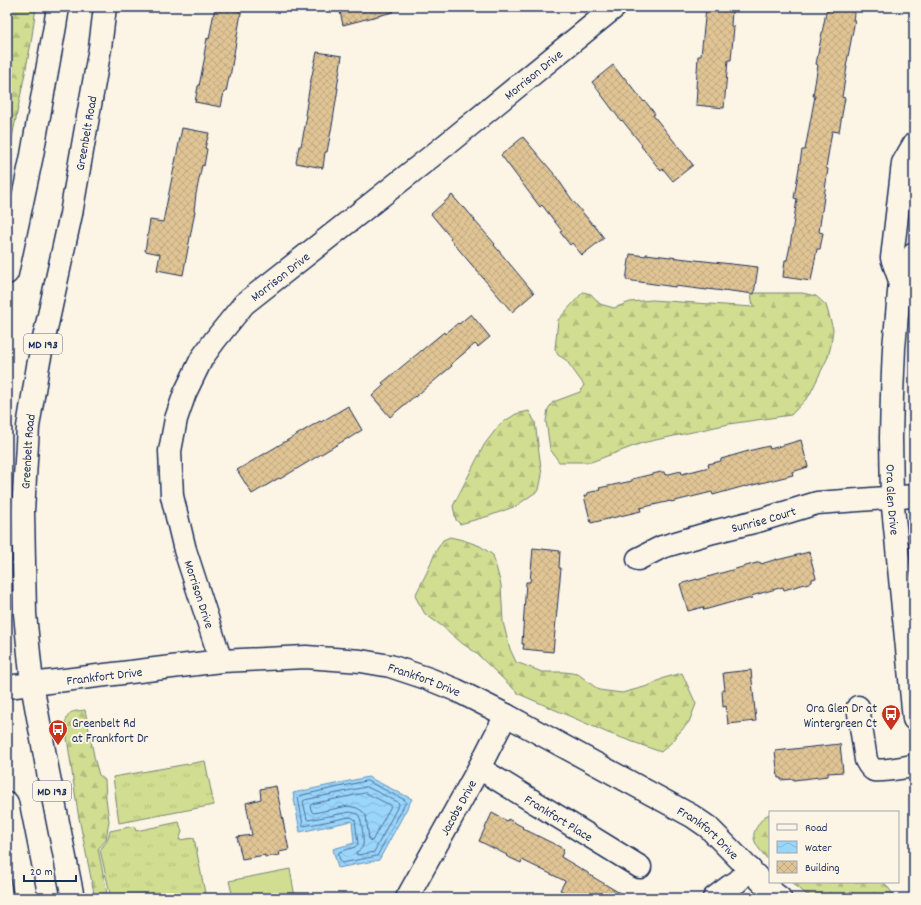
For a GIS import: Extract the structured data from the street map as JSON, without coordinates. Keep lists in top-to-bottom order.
{
  "streets": {
    "street": [
      "Morrison Drive",
      "Greenbelt Road",
      "MD 193",
      "Ora Glen Drive",
      "Sunrise Court",
      "Frankfort Drive",
      "Jacobs Drive",
      "Frankfort Place"
    ]
  },
  "crossings": [
    ["Morrison Drive", "Frankfort Drive"],
    ["Greenbelt Road", "Frankfort Drive"],
    ["Ora Glen Drive", "Sunrise Court"],
    ["Frankfort Drive", "Jacobs Drive"],
    ["Jacobs Drive", "Frankfort Place"]
  ],
  "places": {
    "bus stop": ["Ora Glen Dr at Wintergreen Ct", "Greenbelt Rd at Frankfort Dr"]
  },
  "legend": ["Road", "Water", "Building"],
  "scale_bar": "20 m"
}
